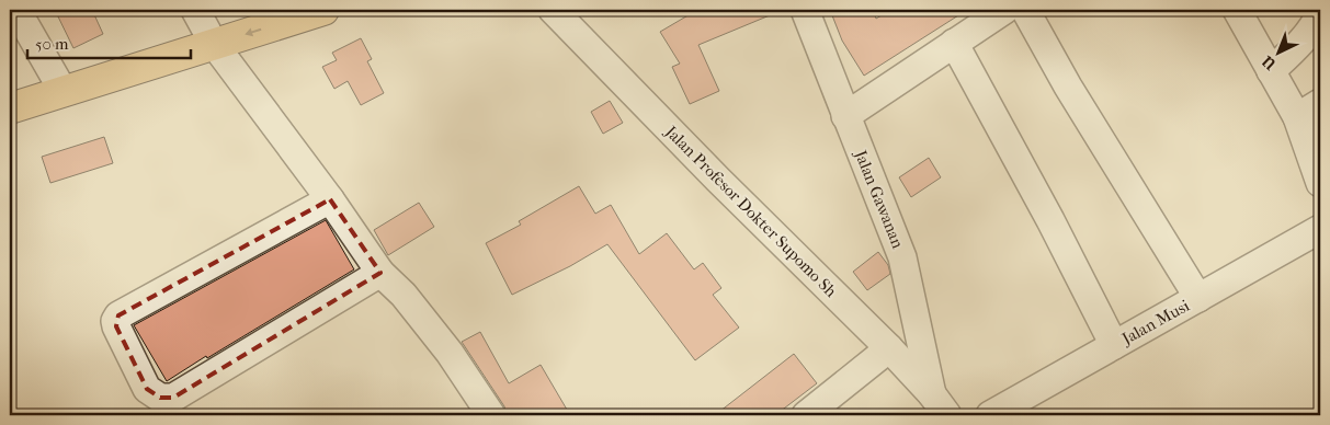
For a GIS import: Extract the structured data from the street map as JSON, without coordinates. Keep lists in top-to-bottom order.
{
  "streets": {
    "street": ["Jalan Gawanan", "Jalan Profesor Dokter Supomo Sh", "Jalan Musi"]
  },
  "crossings": [
    ["Jalan Gawanan", "Jalan Profesor Dokter Supomo Sh"]
  ],
  "scale_bar": "50 m",
  "north": "bottom left"
}
